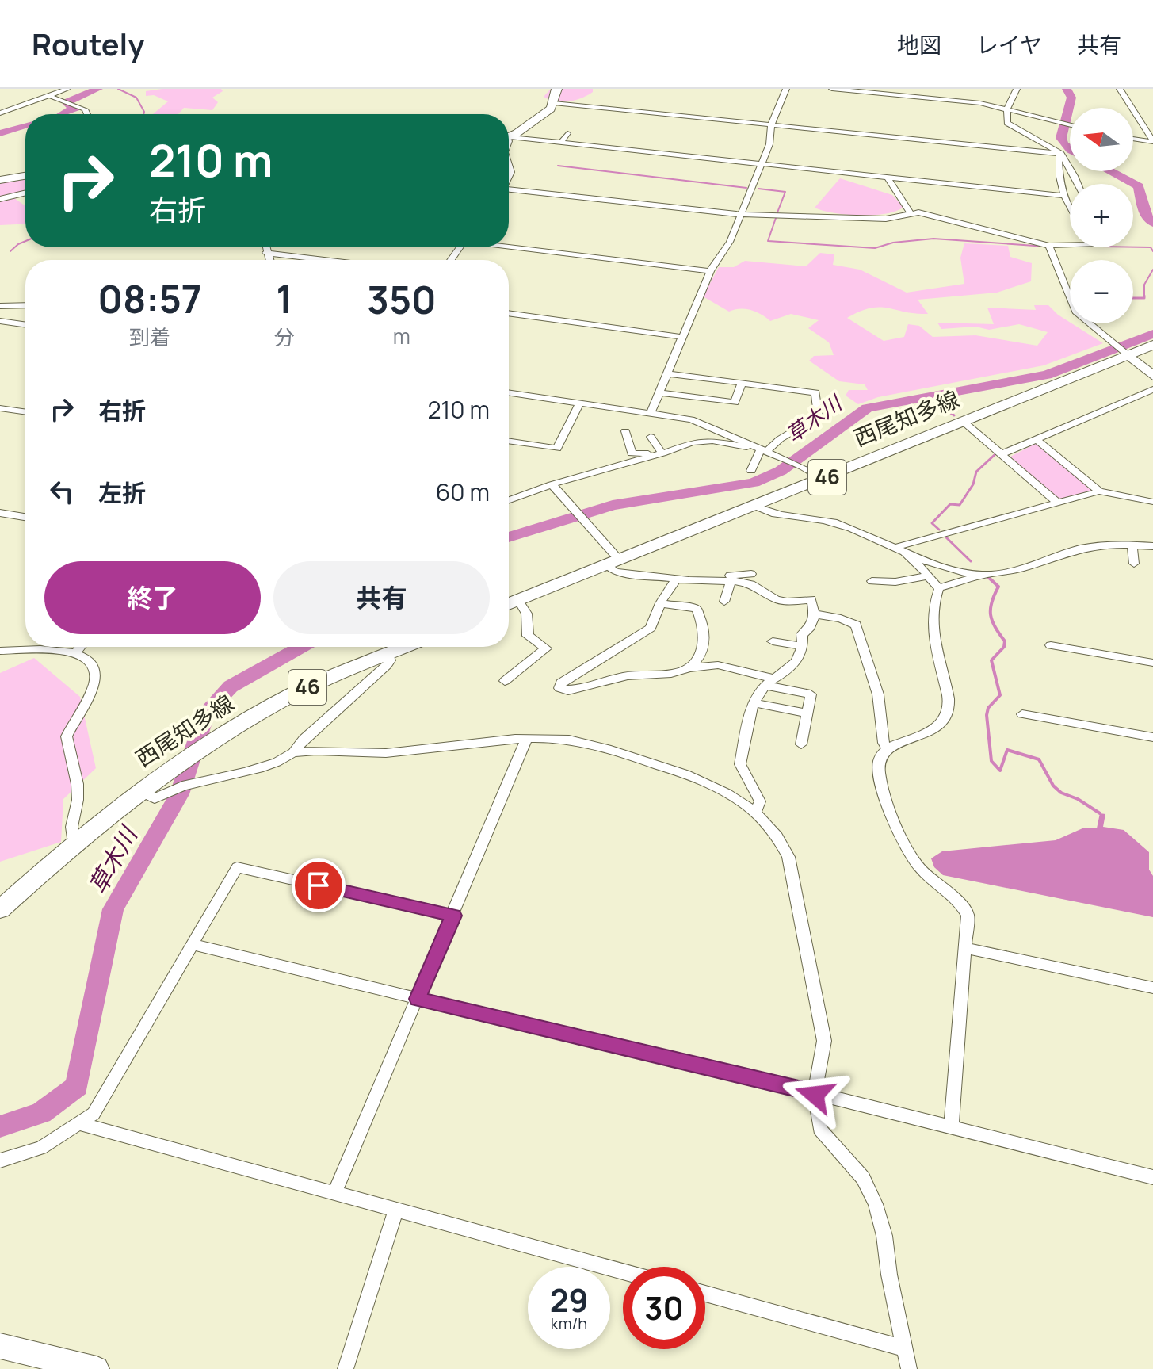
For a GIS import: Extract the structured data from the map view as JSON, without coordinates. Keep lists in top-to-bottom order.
{
  "streets": {
    "main road": ["西尾知多線", "46"]
  },
  "water": ["草木川"],
  "north": "left",
  "page": {
    "header": "Routely",
    "nav": ["地図", "レイヤ", "共有"],
    "map_buttons": ["+", "−"],
    "turn": ["210 m", "右折"],
    "eta": [
      "08:57",
      "到着",
      "1",
      "分",
      "350",
      "m"
    ],
    "list": [
      {
        "name": "右折",
        "value": "210 m"
      },
      {
        "name": "左折",
        "value": "60 m"
      }
    ],
    "buttons": ["終了", "共有"],
    "speed": "29 km/h",
    "limit": "30"
  }
}
